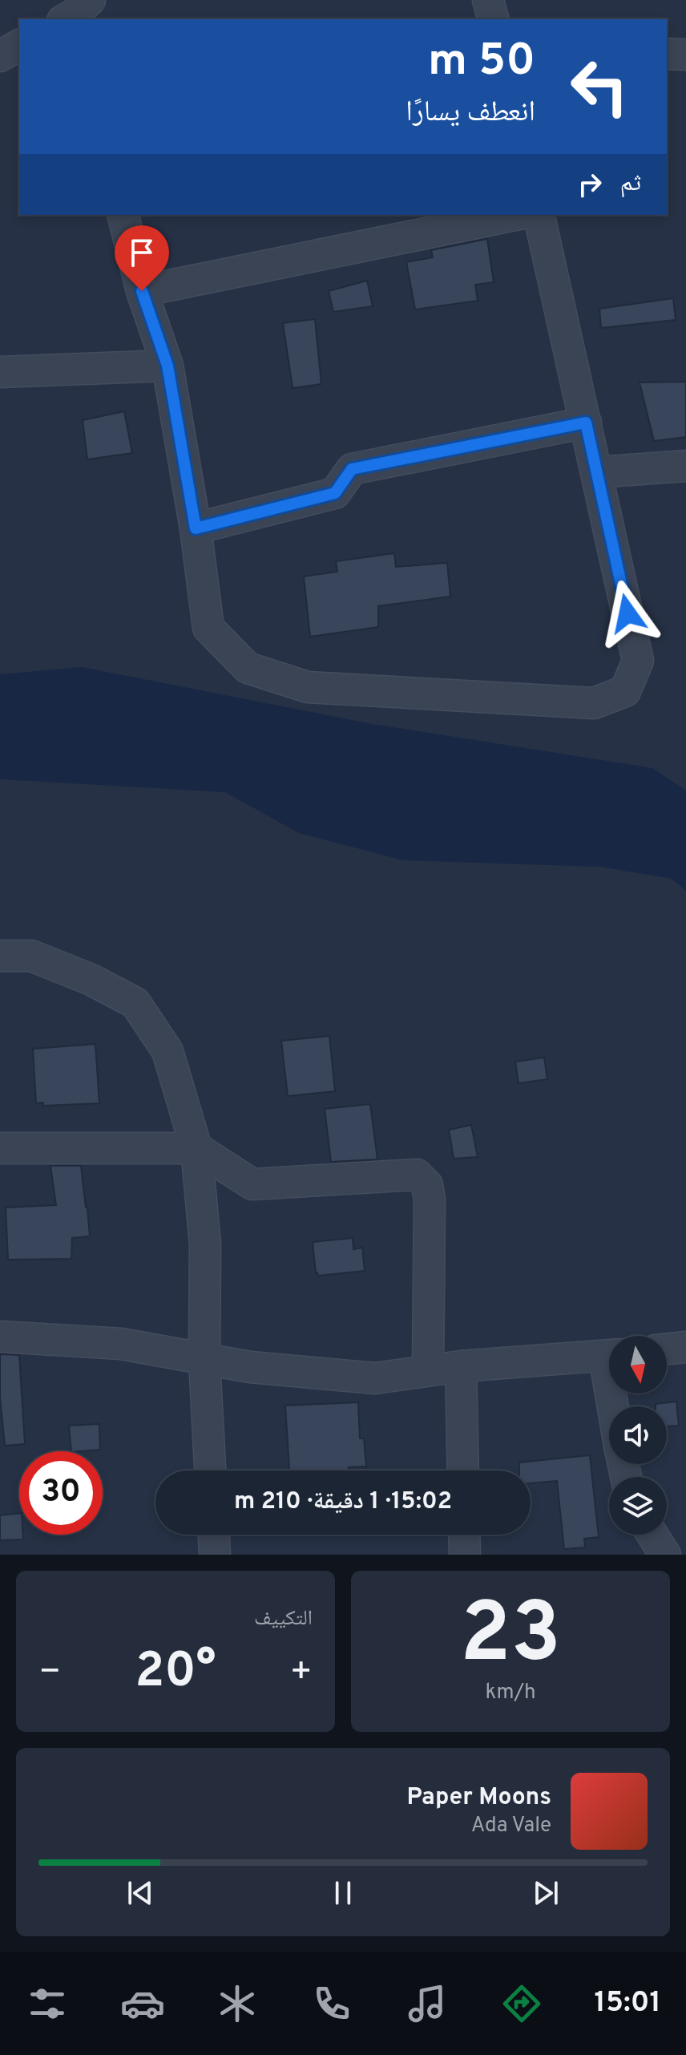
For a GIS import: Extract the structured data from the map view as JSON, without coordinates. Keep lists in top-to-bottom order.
{
  "north": "bottom",
  "page": {
    "turn": ["50 m", "انعطف يسارًا"],
    "then": "ثم",
    "limit": "30",
    "trip": "15:02 · 1 دقيقة · 210 m",
    "tile": [
      ["23", "km/h"],
      "التكييف"
    ],
    "heat": ["−", "20°", "+"],
    "song": ["Paper Moons", "Ada Vale"],
    "tabs": "15:01"
  }
}
